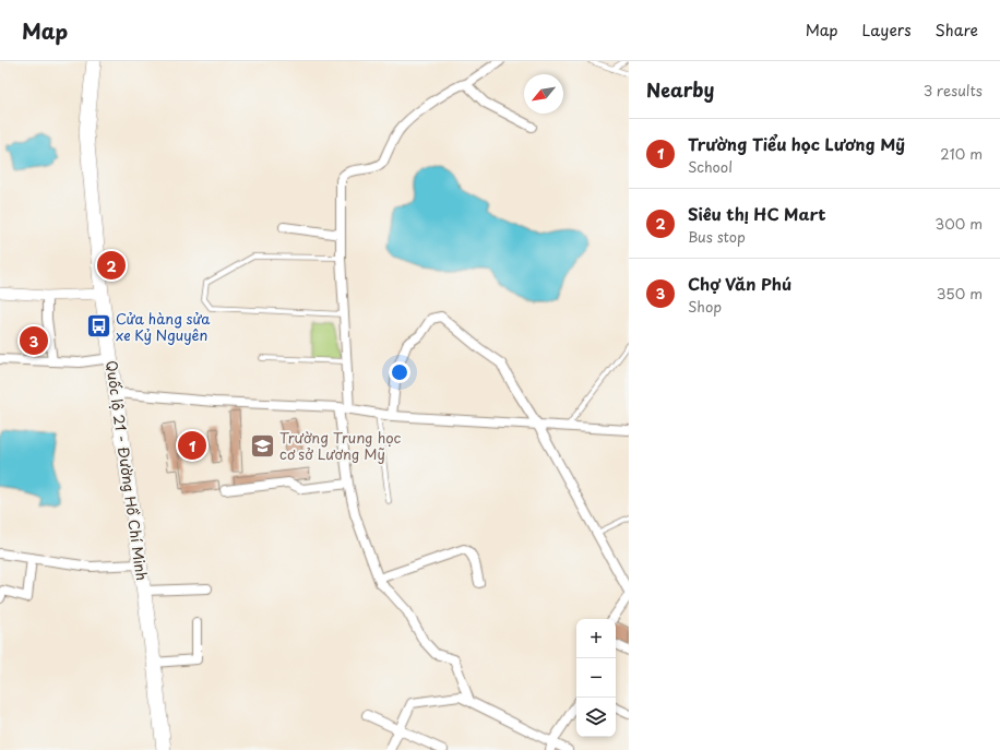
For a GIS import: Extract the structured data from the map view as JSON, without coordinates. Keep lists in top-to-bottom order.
{
  "streets": {
    "highway": ["Quốc lộ 21 - Đường Hồ Chí Minh"]
  },
  "places": {
    "bus stop": ["Cửa hàng sửa xe Kỷ Nguyên"],
    "school or university": ["Trường Trung học cơ sở Lương Mỹ"]
  },
  "north": "bottom left",
  "page": {
    "header": "Map",
    "nav": ["Map", "Layers", "Share"],
    "heading": ["Nearby", "3 results"],
    "list": [
      {
        "mark": "1",
        "name": "Trường Tiểu học Lương Mỹ",
        "note": "School",
        "value": "210 m"
      },
      {
        "mark": "2",
        "name": "Siêu thị HC Mart",
        "note": "Bus stop",
        "value": "300 m"
      },
      {
        "mark": "3",
        "name": "Chợ Văn Phú",
        "note": "Shop",
        "value": "350 m"
      }
    ],
    "pins": ["2", "3", "1"],
    "map_buttons": ["+", "−"]
  }
}
